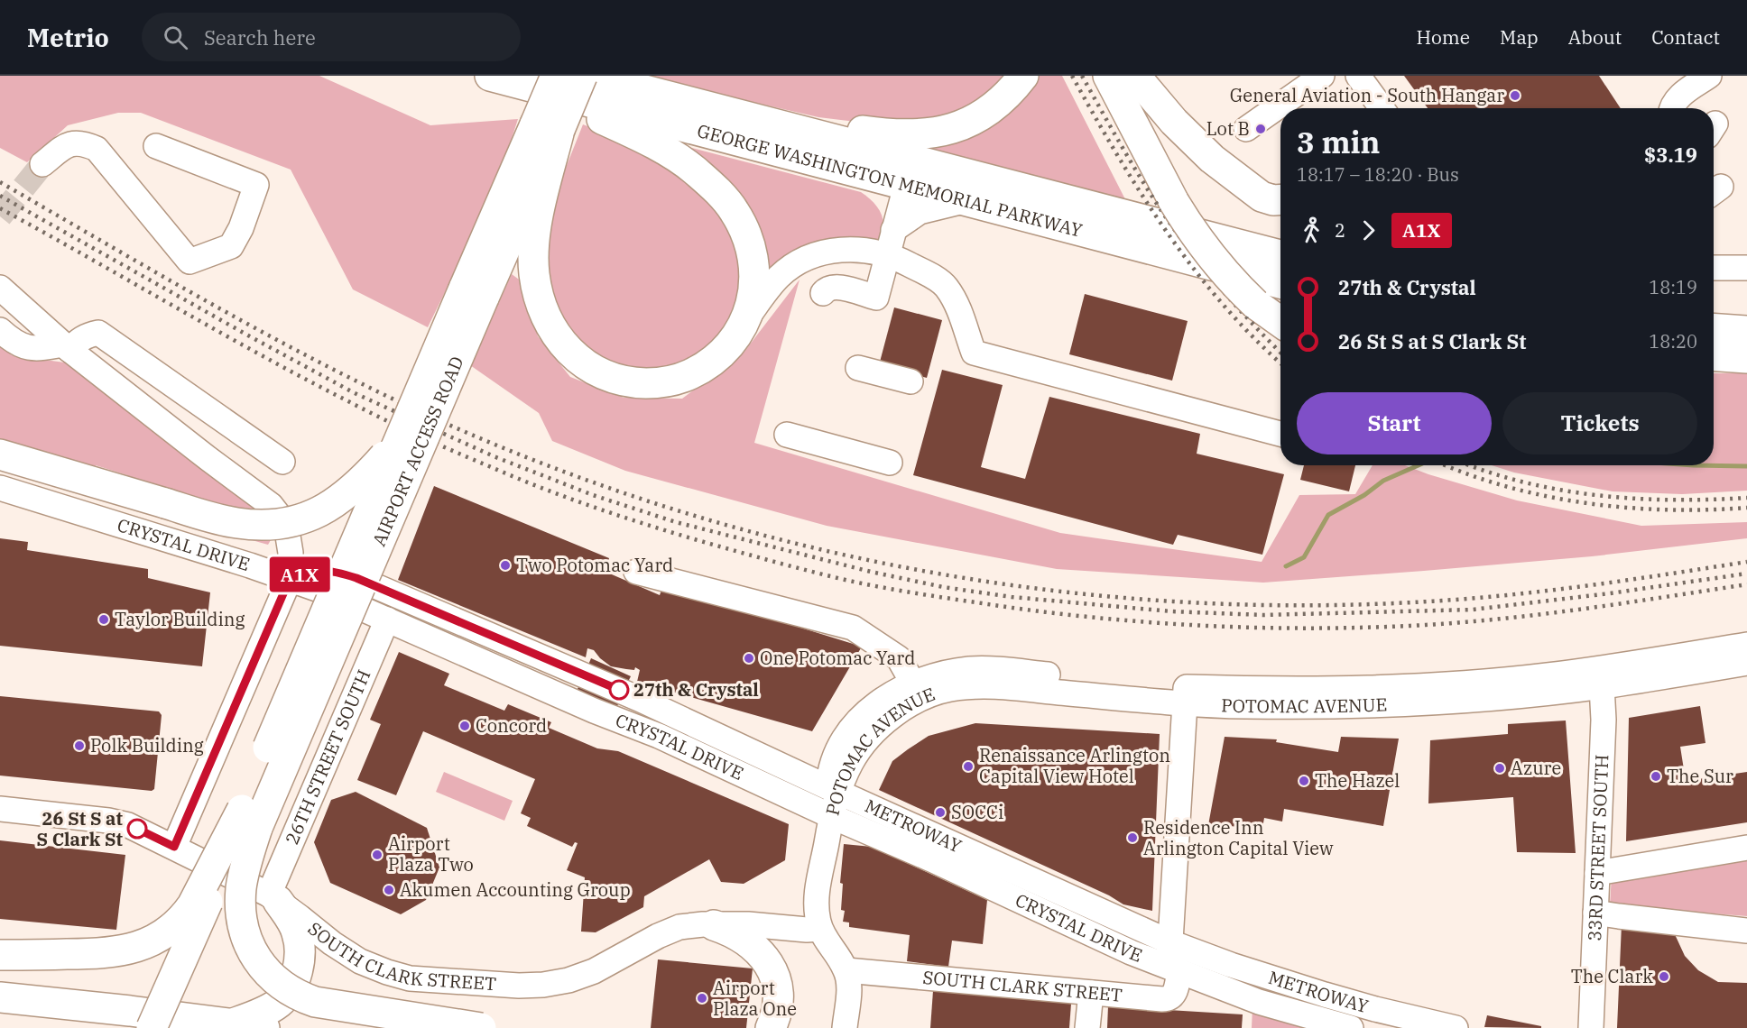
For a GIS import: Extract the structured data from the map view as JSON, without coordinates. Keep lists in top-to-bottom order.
{
  "streets": {
    "main road": ["GEORGE WASHINGTON MEMORIAL PARKWAY", "AIRPORT ACCESS ROAD"],
    "street": [
      "CRYSTAL DRIVE",
      "POTOMAC AVENUE",
      "26TH STREET SOUTH",
      "METROWAY",
      "33RD STREET SOUTH",
      "SOUTH CLARK STREET"
    ]
  },
  "crossings": [
    ["CRYSTAL DRIVE", "POTOMAC AVENUE"],
    ["CRYSTAL DRIVE", "26TH STREET SOUTH"],
    ["CRYSTAL DRIVE", "METROWAY"],
    ["CRYSTAL DRIVE", "SOUTH CLARK STREET"],
    ["POTOMAC AVENUE", "METROWAY"],
    ["POTOMAC AVENUE", "33RD STREET SOUTH"],
    ["POTOMAC AVENUE", "SOUTH CLARK STREET"],
    ["26TH STREET SOUTH", "SOUTH CLARK STREET"],
    ["METROWAY", "SOUTH CLARK STREET"]
  ],
  "places": [
    "General Aviation - South Hangar",
    "Lot B",
    "Two Potomac Yard",
    "Taylor Building",
    "One Potomac Yard",
    "27th & Crystal",
    "Concord",
    "Polk Building",
    "Renaissance Arlington Capital View Hotel",
    "Azure",
    "The Sur",
    "The Hazel",
    "SOCCi",
    "26 St S at S Clark St",
    "Residence Inn Arlington Capital View",
    "Airport Plaza Two",
    "Akumen Accounting Group",
    "The Clark",
    "Airport Plaza One"
  ],
  "lines": ["bus line A1X"],
  "page": {
    "header": "Metrio",
    "search": "Search here",
    "nav": [
      "Home",
      "Map",
      "About",
      "Contact"
    ],
    "on_map": "A1X",
    "heading": ["3 min", "18:17 – 18:20 · Bus", "$3.19"],
    "legs": ["2", "A1X"],
    "list": [
      {
        "name": "27th & Crystal",
        "value": "18:19"
      },
      {
        "name": "26 St S at S Clark St",
        "value": "18:20"
      }
    ],
    "buttons": ["Start", "Tickets"]
  }
}
